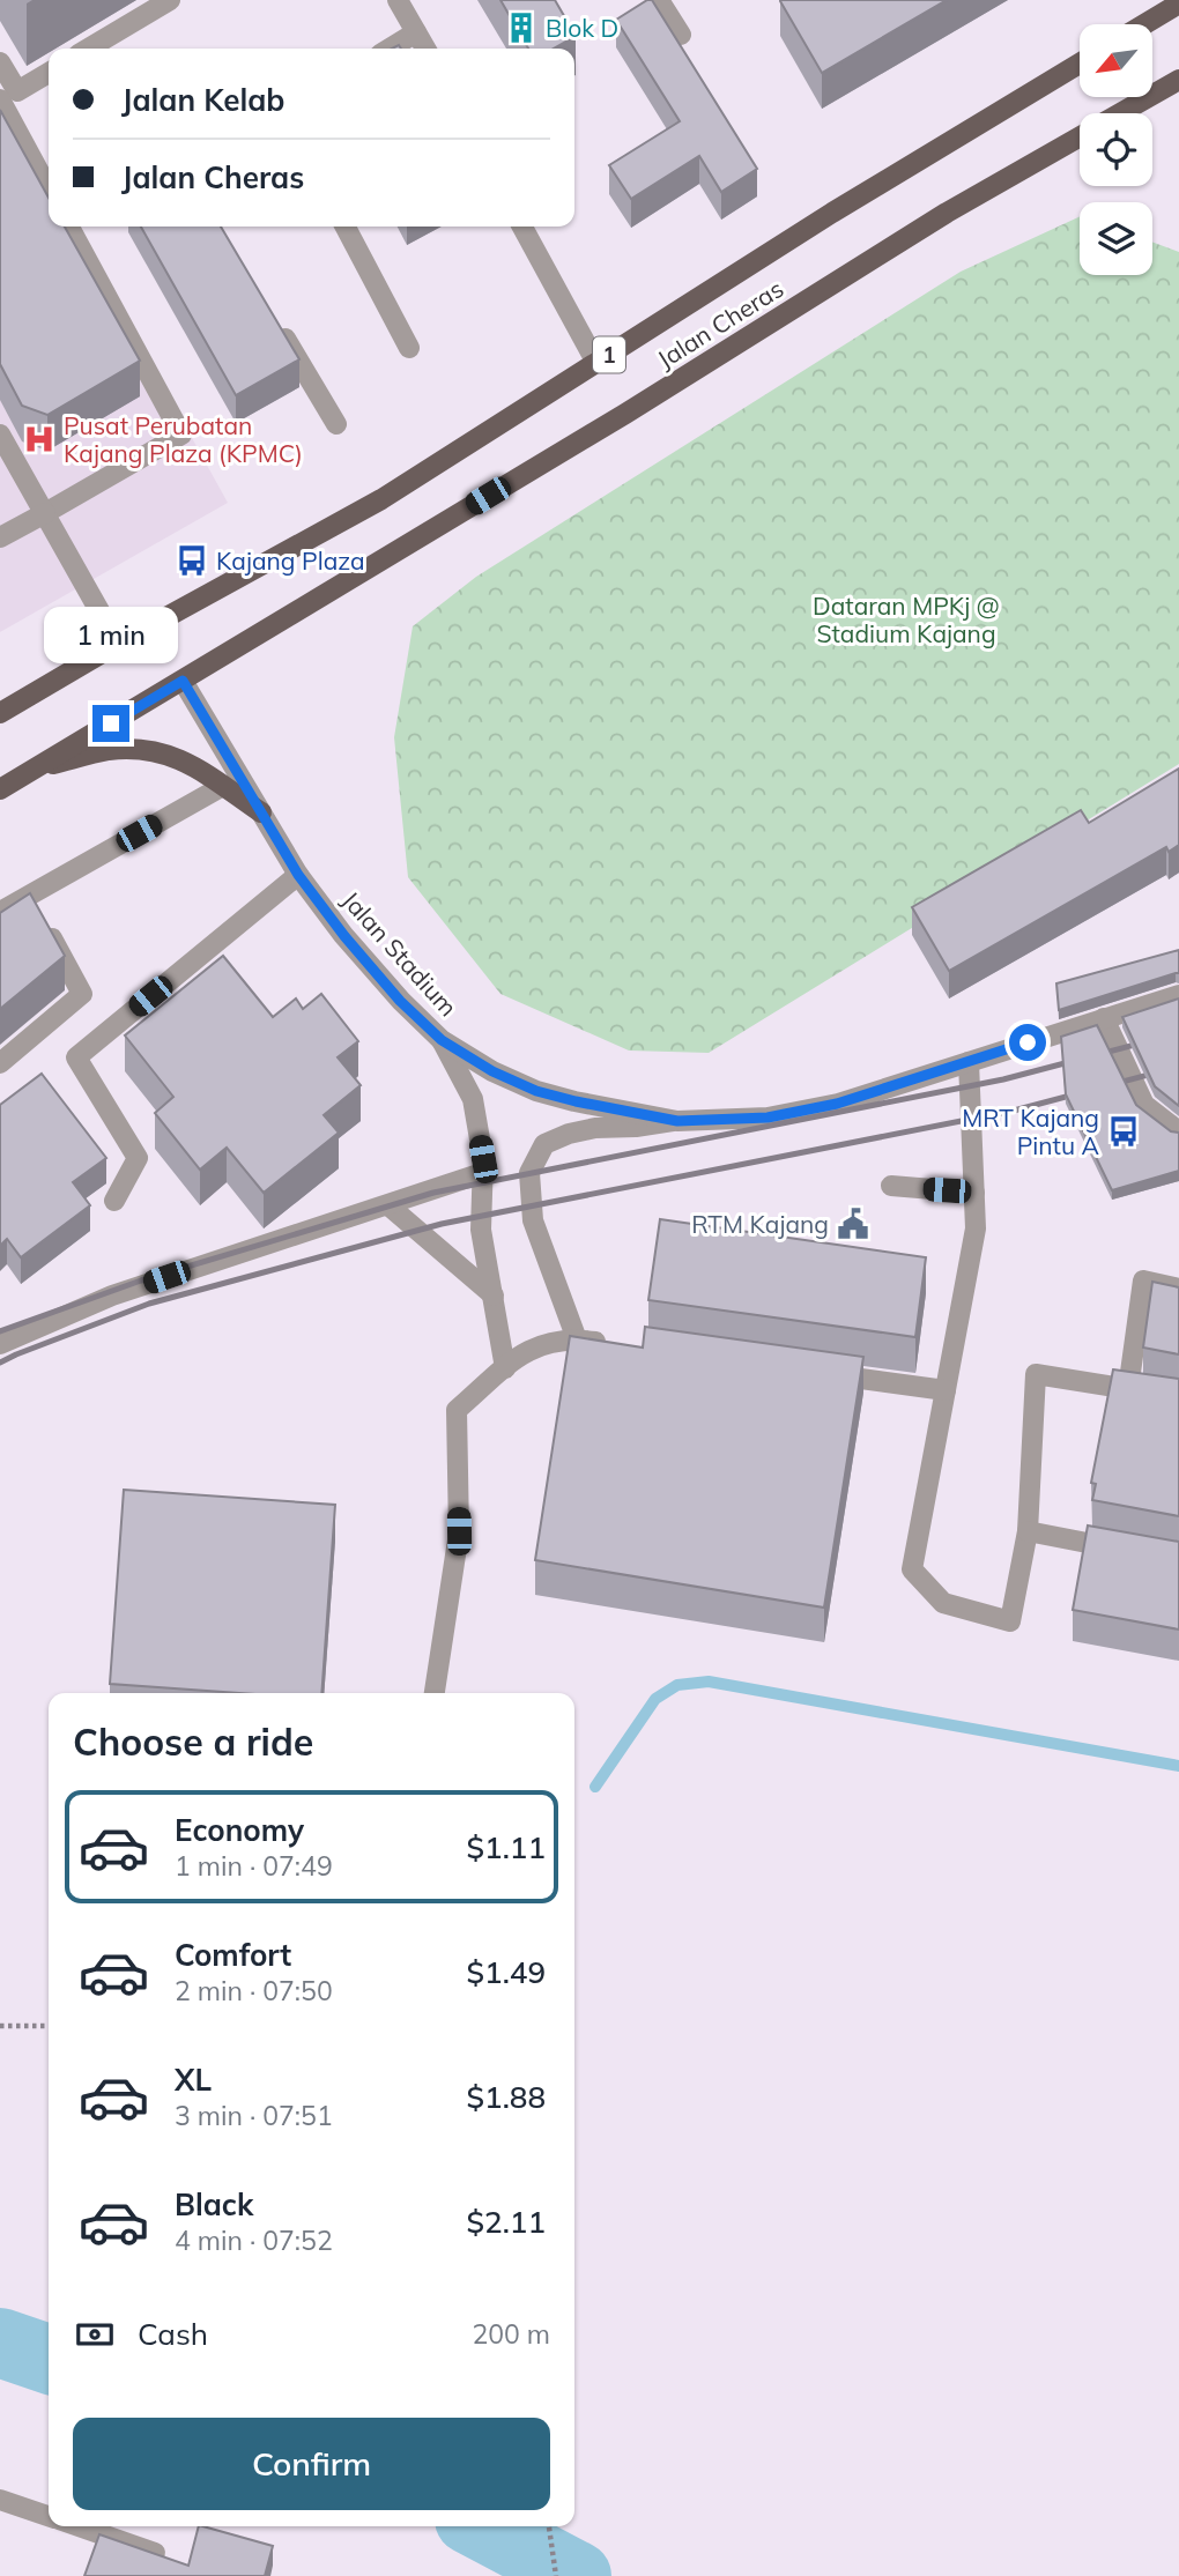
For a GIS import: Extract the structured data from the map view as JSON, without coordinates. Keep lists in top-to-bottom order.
{
  "streets": {
    "main road": ["Jalan Cheras", "1"],
    "street": ["Jalan Stadium"]
  },
  "crossings": [
    ["Jalan Cheras", "Jalan Stadium"]
  ],
  "parks": ["Dataran MPKj @ Stadium Kajang"],
  "places": {
    "building": ["Blok D"],
    "hospital": ["Pusat Perubatan Kajang Plaza (KPMC)"],
    "bus stop": ["Kajang Plaza", "MRT Kajang Pintu A"],
    "public building": ["RTM Kajang"]
  },
  "north": "bottom left",
  "page": {
    "banner": ["Jalan Kelab", "Jalan Cheras"],
    "bubble": "1 min",
    "heading": "Choose a ride",
    "list": [
      {
        "name": "Economy",
        "note": "1 min · 07:49",
        "value": "$1.11"
      },
      {
        "name": "Comfort",
        "note": "2 min · 07:50",
        "value": "$1.49"
      },
      {
        "name": "XL",
        "note": "3 min · 07:51",
        "value": "$1.88"
      },
      {
        "name": "Black",
        "note": "4 min · 07:52",
        "value": "$2.11"
      }
    ],
    "pay": ["Cash", "200 m"],
    "buttons": "Confirm"
  }
}
